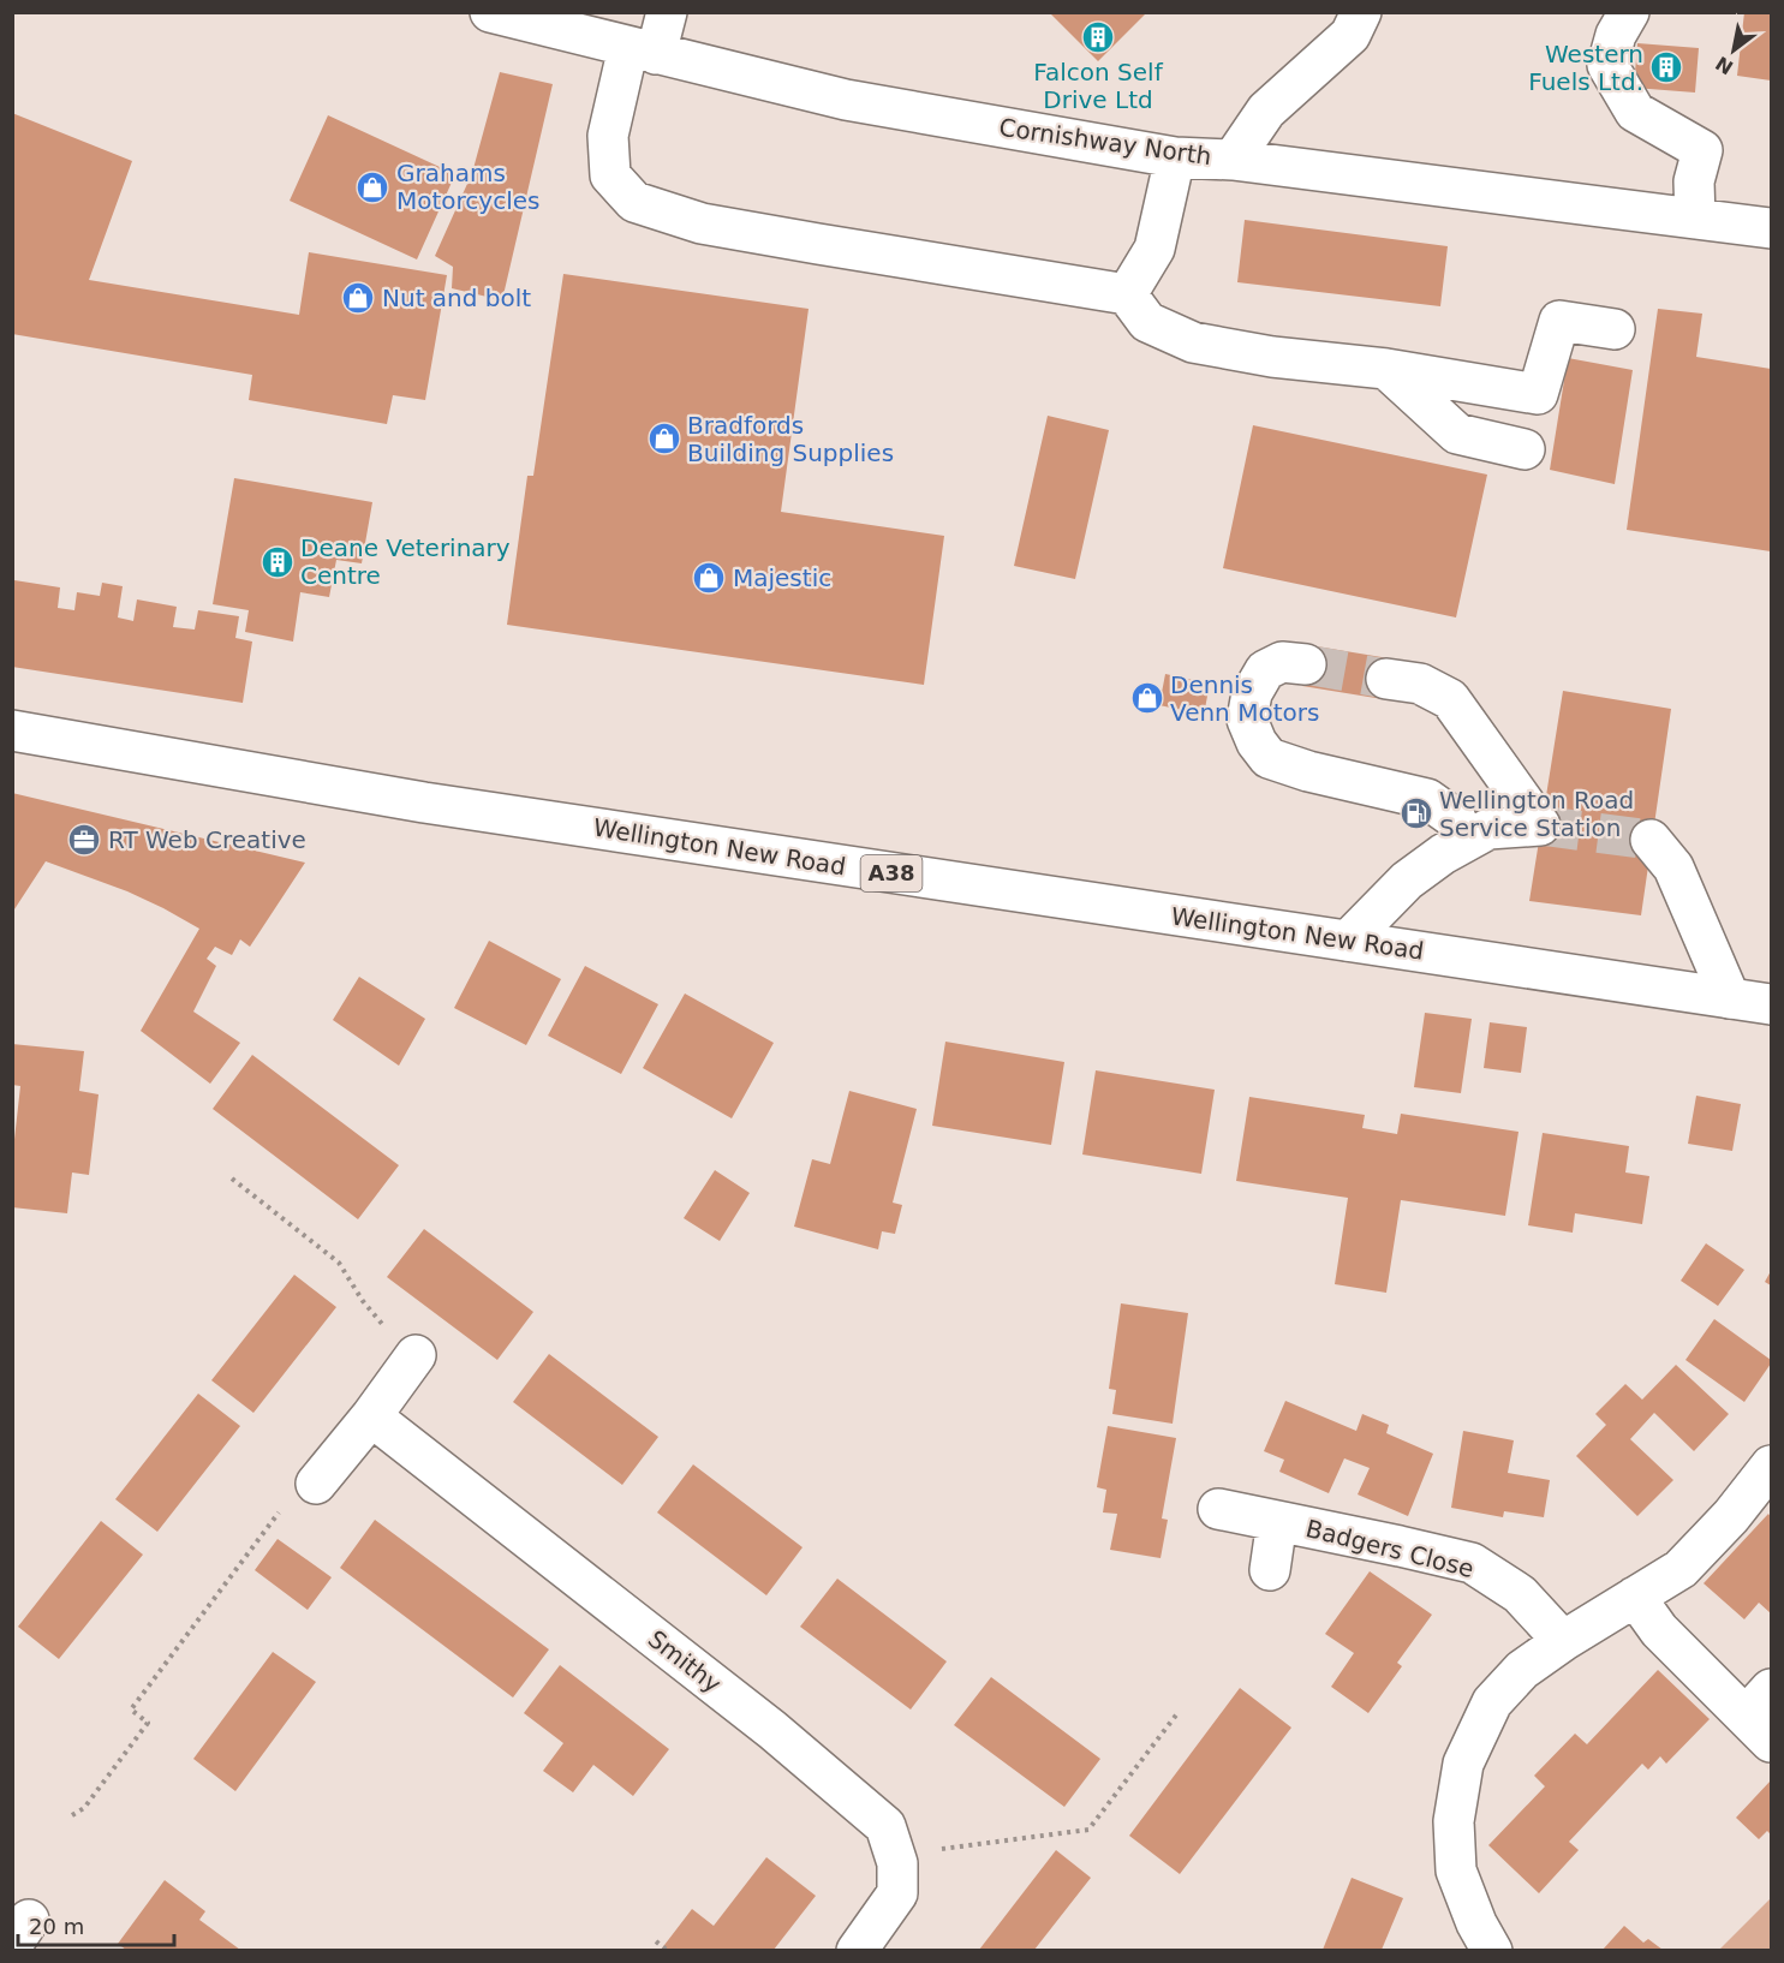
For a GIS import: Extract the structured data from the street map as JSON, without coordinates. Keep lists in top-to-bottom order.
{
  "streets": {
    "street": [
      "Cornishway North",
      "Wellington New Road",
      "A38",
      "Badgers Close",
      "Smithy"
    ]
  },
  "places": {
    "building": ["Falcon Self Drive Ltd", "Western Fuels Ltd.", "Deane Veterinary Centre"],
    "shop": [
      "Grahams Motorcycles",
      "Nut and bolt",
      "Bradfords Building Supplies",
      "Majestic",
      "Dennis Venn Motors"
    ],
    "fuel station": ["Wellington Road Service Station"],
    "office": ["RT Web Creative"]
  },
  "scale_bar": "20 m",
  "north": "bottom left"
}
